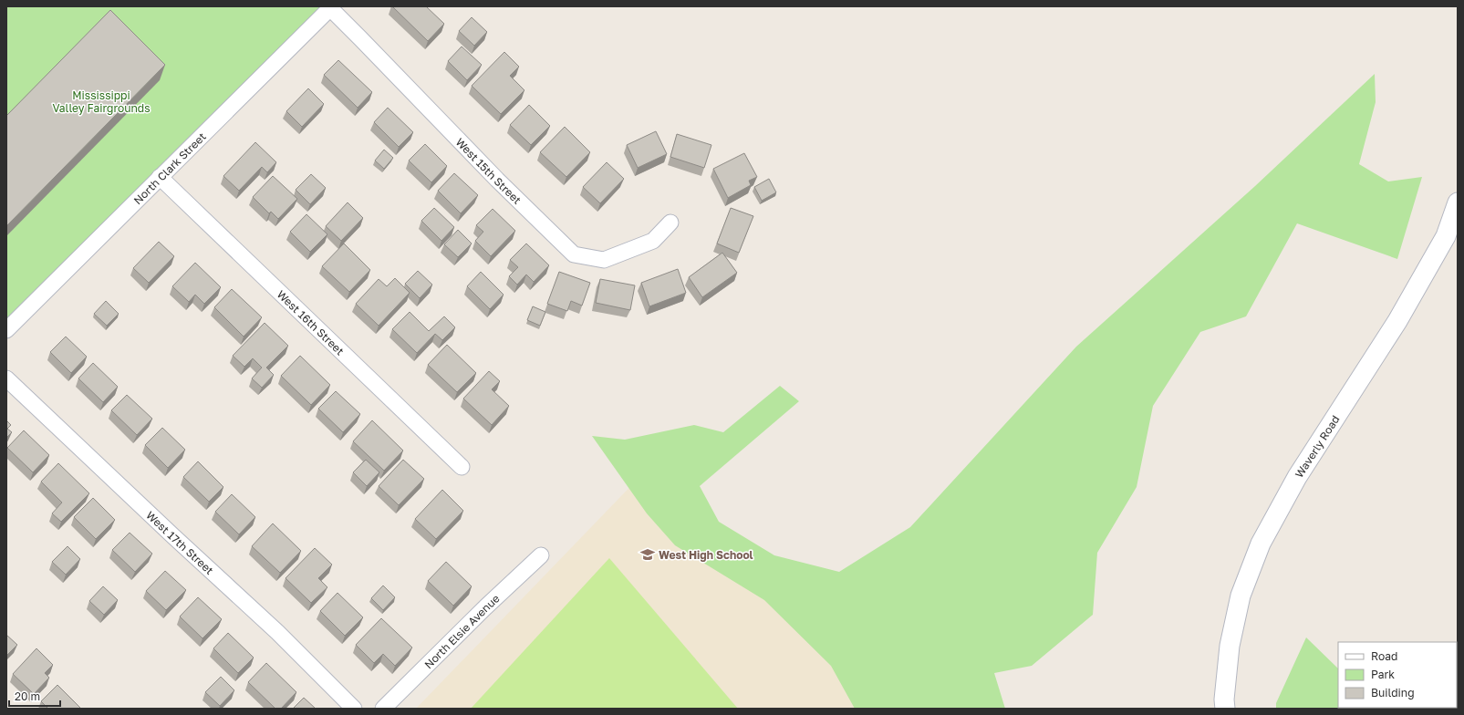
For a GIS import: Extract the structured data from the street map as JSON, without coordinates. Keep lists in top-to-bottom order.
{
  "streets": {
    "street": [
      "North Clark Street",
      "West 15th Street",
      "West 16th Street",
      "Waverly Road",
      "West 17th Street",
      "North Elsie Avenue"
    ]
  },
  "crossings": [
    ["North Clark Street", "West 15th Street"],
    ["North Clark Street", "West 16th Street"]
  ],
  "parks": ["Mississippi Valley Fairgrounds"],
  "places": {
    "school or university": ["West High School"]
  },
  "legend": ["Road", "Park", "Building"],
  "scale_bar": "20 m"
}
